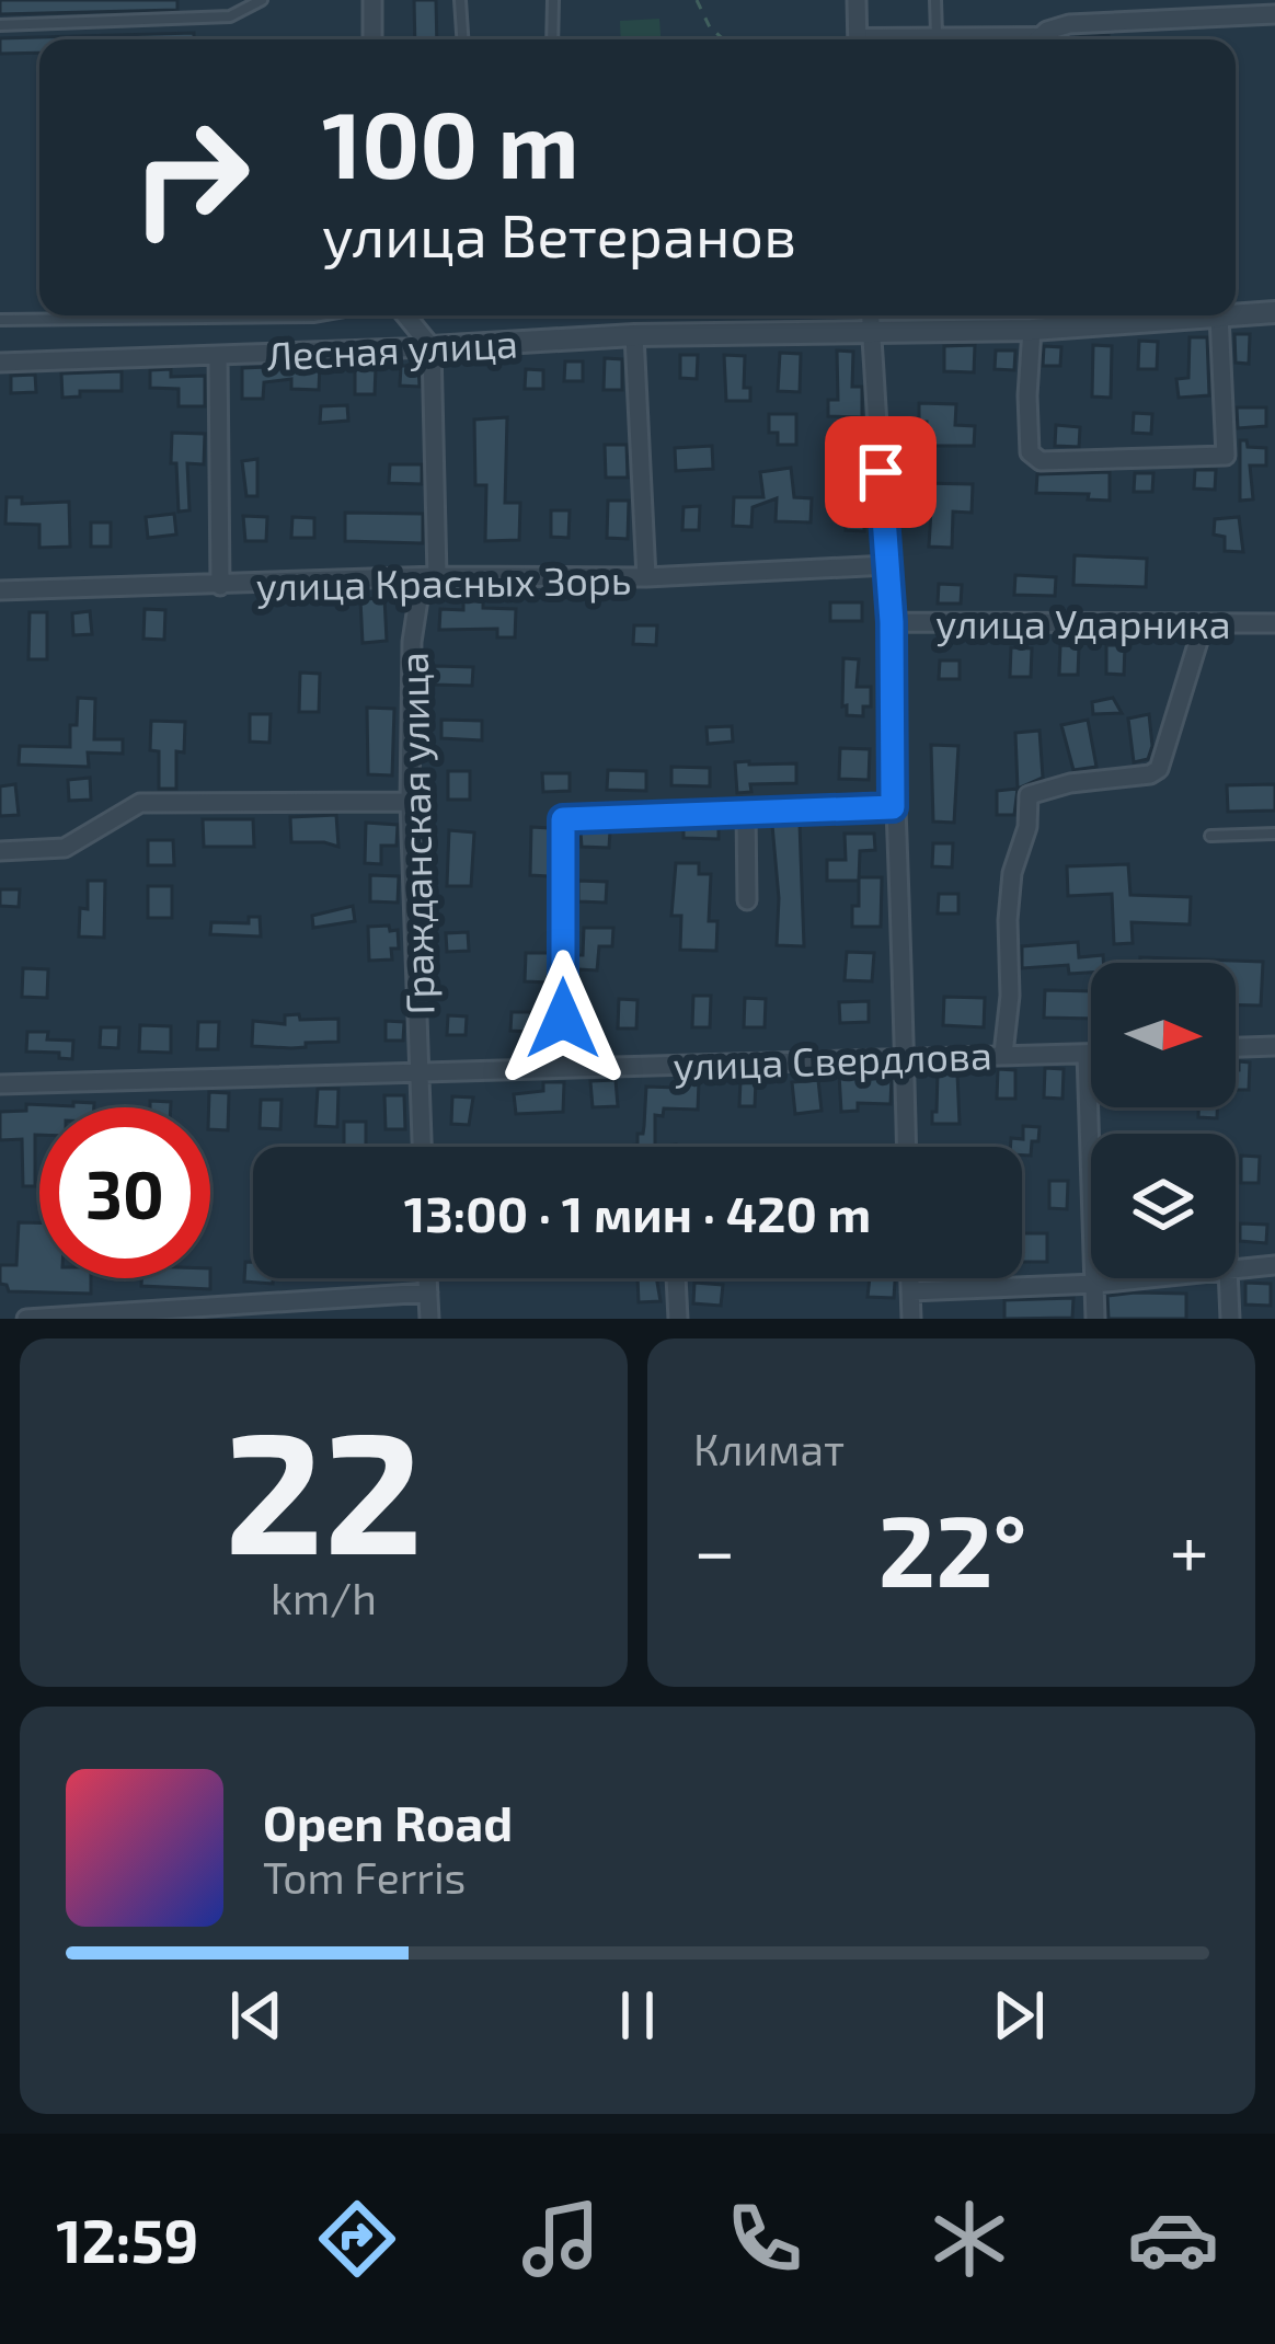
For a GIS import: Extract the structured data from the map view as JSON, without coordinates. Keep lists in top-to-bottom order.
{
  "streets": {
    "street": [
      "Лесная улица",
      "улица Красных Зорь",
      "улица Ударника",
      "Гражданская улица",
      "улица Свердлова"
    ]
  },
  "crossings": [
    ["Лесная улица", "улица Красных Зорь"],
    ["Лесная улица", "Гражданская улица"],
    ["улица Красных Зорь", "Гражданская улица"],
    ["Гражданская улица", "улица Свердлова"]
  ],
  "north": "right",
  "page": {
    "turn": ["100 m", "улица Ветеранов"],
    "limit": "30",
    "trip": "13:00 · 1 мин · 420 m",
    "tile": [
      ["22", "km/h"],
      "Климат"
    ],
    "heat": ["−", "22°", "+"],
    "song": ["Open Road", "Tom Ferris"],
    "tabs": "12:59"
  }
}
